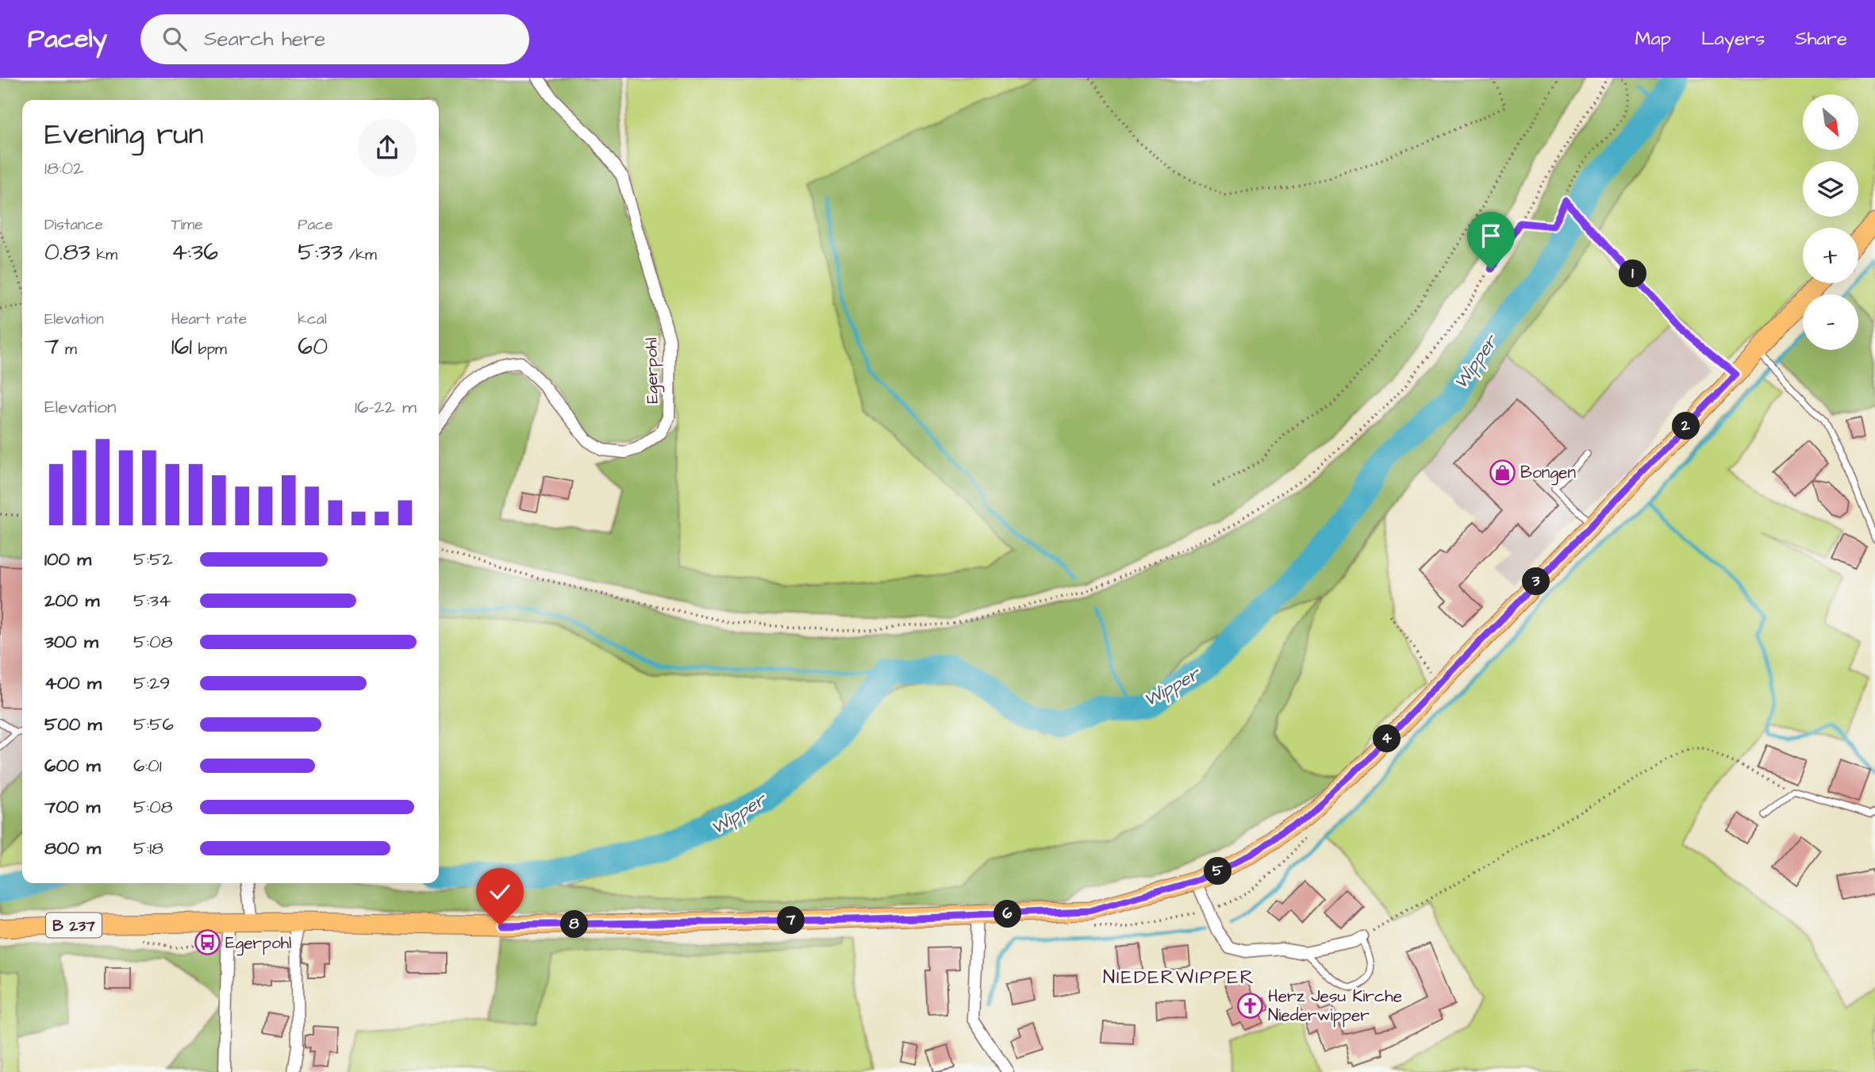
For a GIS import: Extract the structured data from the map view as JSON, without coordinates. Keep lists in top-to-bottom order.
{
  "streets": {
    "main road": ["B 237"],
    "street": ["Egerpohl"]
  },
  "districts": ["NIEDERWIPPER"],
  "water": ["Wipper"],
  "places": {
    "shop": ["Bongen"],
    "bus stop": ["Egerpohl"],
    "church": ["Herz Jesu Kirche Niederwipper"]
  },
  "north": "bottom right",
  "page": {
    "header": "Pacely",
    "search": "Search here",
    "nav": ["Map", "Layers", "Share"],
    "map_buttons": ["+", "−"],
    "heading": ["Evening run", "18:02"],
    "stats": [
      ["Distance", "0.83 km"],
      ["Time", "4:36"],
      ["Pace", "5:33 /km"],
      ["Elevation", "7 m"],
      ["Heart rate", "161 bpm"],
      ["kcal", "60"]
    ],
    "pins": [
      "1",
      "2",
      "3",
      "4",
      "5",
      "6",
      "7",
      "8"
    ],
    "chart": ["Elevation", "16–22 m"],
    "list": [
      {
        "name": "100 m",
        "note": "5:52"
      },
      {
        "name": "200 m",
        "note": "5:34"
      },
      {
        "name": "300 m",
        "note": "5:08"
      },
      {
        "name": "400 m",
        "note": "5:29"
      },
      {
        "name": "500 m",
        "note": "5:56"
      },
      {
        "name": "600 m",
        "note": "6:01"
      },
      {
        "name": "700 m",
        "note": "5:08"
      },
      {
        "name": "800 m",
        "note": "5:18"
      }
    ]
  }
}
